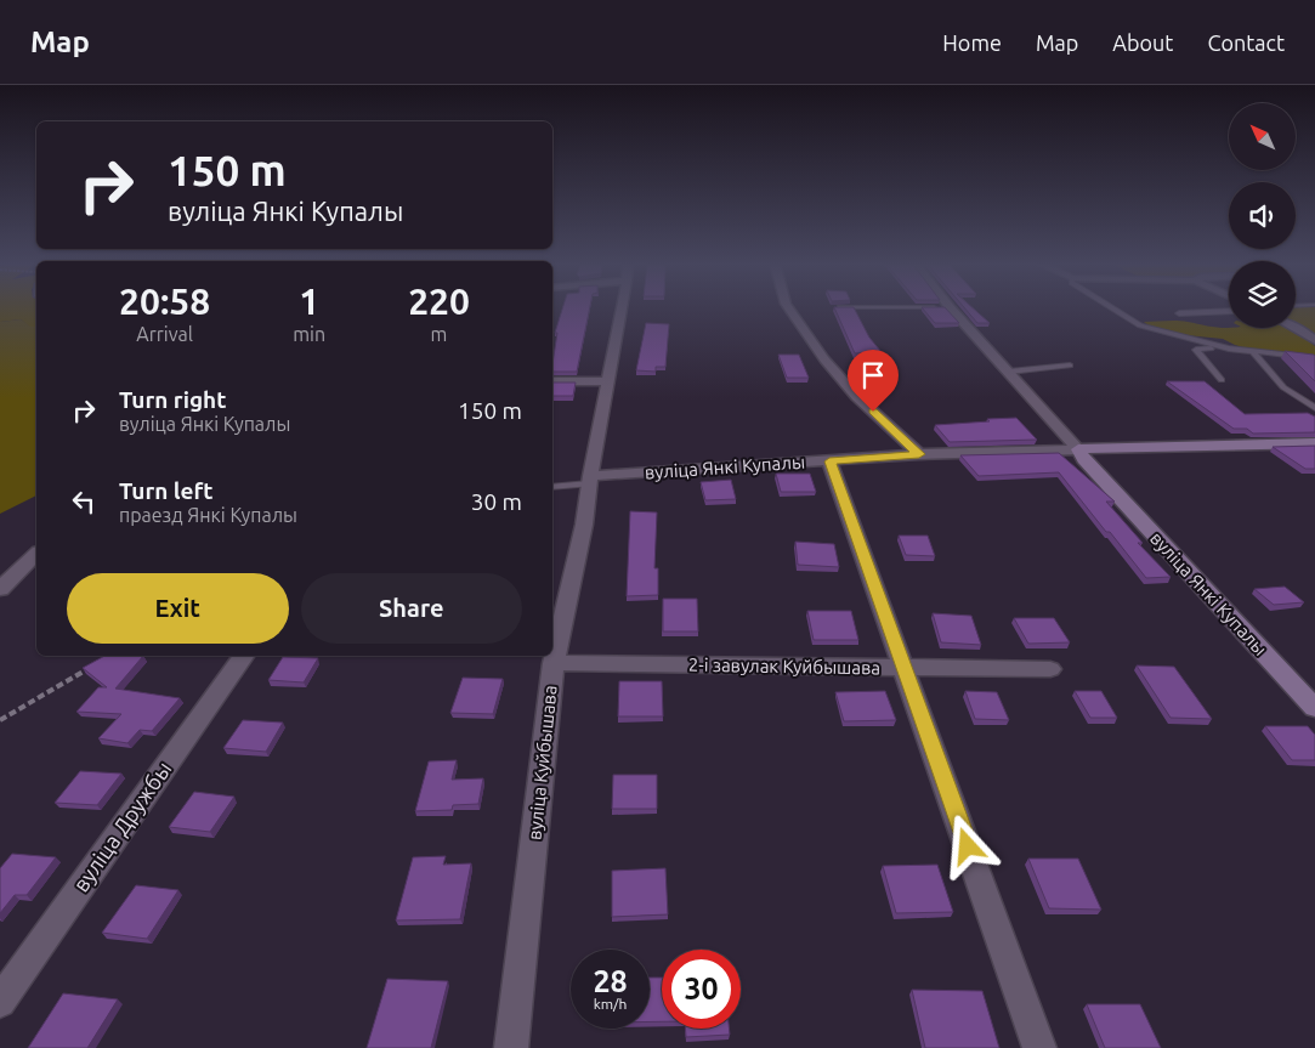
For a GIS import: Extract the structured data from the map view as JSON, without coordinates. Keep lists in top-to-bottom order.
{
  "streets": {
    "street": [
      "вуліца Янкі Купалы",
      "2-і завулак Куйбышава",
      "вуліца Куйбышава",
      "вуліца Дружбы"
    ]
  },
  "crossings": [
    ["вуліца Янкі Купалы", "вуліца Куйбышава"],
    ["2-і завулак Куйбышава", "вуліца Куйбышава"]
  ],
  "north": "top left",
  "page": {
    "header": "Map",
    "nav": [
      "Home",
      "Map",
      "About",
      "Contact"
    ],
    "turn": ["150 m", "вуліца Янкі Купалы"],
    "eta": [
      "20:58",
      "Arrival",
      "1",
      "min",
      "220",
      "m"
    ],
    "list": [
      {
        "name": "Turn right",
        "note": "вуліца Янкі Купалы",
        "value": "150 m"
      },
      {
        "name": "Turn left",
        "note": "праезд Янкі Купалы",
        "value": "30 m"
      }
    ],
    "buttons": ["Exit", "Share"],
    "speed": "28 km/h",
    "limit": "30"
  }
}
